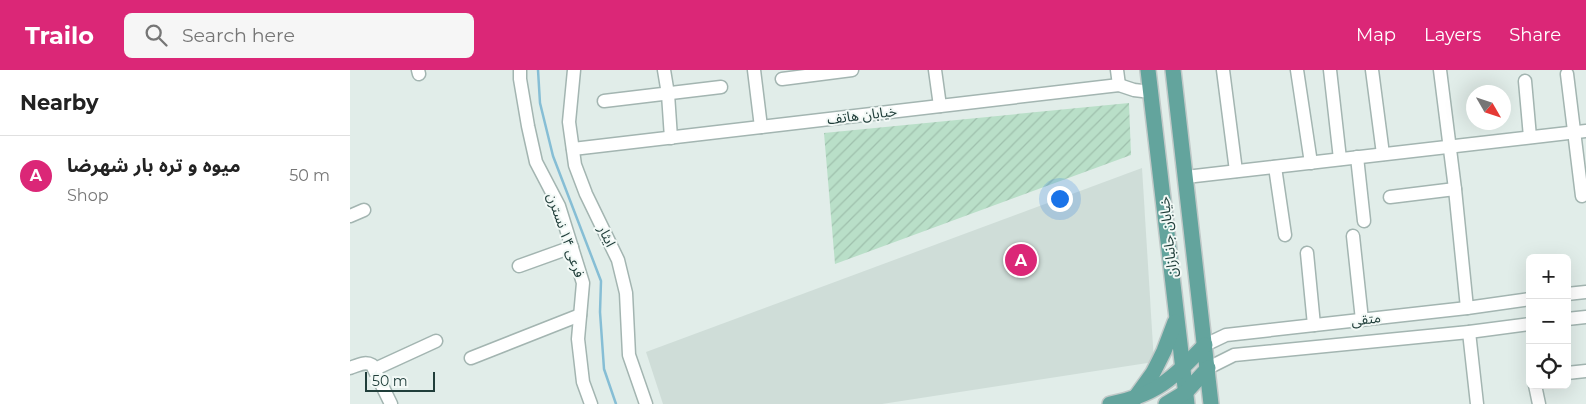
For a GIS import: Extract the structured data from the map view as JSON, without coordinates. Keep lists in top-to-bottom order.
{
  "streets": {
    "main road": ["خیابان جانبازان"],
    "street": [
      "خیابان هاتف",
      "فرعی ۱۴ نسترن",
      "ایثار",
      "متقی"
    ]
  },
  "crossings": [
    ["خیابان هاتف", "ایثار"],
    ["خیابان هاتف", "خیابان جانبازان"],
    ["خیابان جانبازان", "متقی"]
  ],
  "scale_bar": "50 m",
  "north": "bottom right",
  "page": {
    "header": "Trailo",
    "search": "Search here",
    "nav": ["Map", "Layers", "Share"],
    "heading": "Nearby",
    "list": [
      {
        "mark": "A",
        "name": "میوه و تره بار شهرضا",
        "note": "Shop",
        "value": "50 m"
      }
    ],
    "pins": "A",
    "map_buttons": ["+", "−"],
    "scale": "50 m"
  }
}
